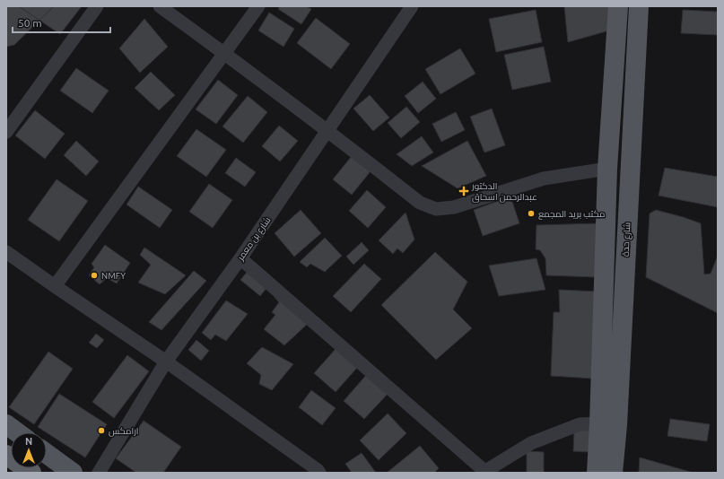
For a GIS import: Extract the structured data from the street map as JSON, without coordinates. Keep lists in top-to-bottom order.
{
  "streets": {
    "main road": ["شارع حدة"],
    "street": ["شارع بن معمر"]
  },
  "places": {
    "health": ["الدكتور عبدالرحمن اسحاق"],
    "other": ["مكتب بريد المجمع", "NMFY", "ارامكس"]
  },
  "scale_bar": "50 m",
  "north": "top"
}
